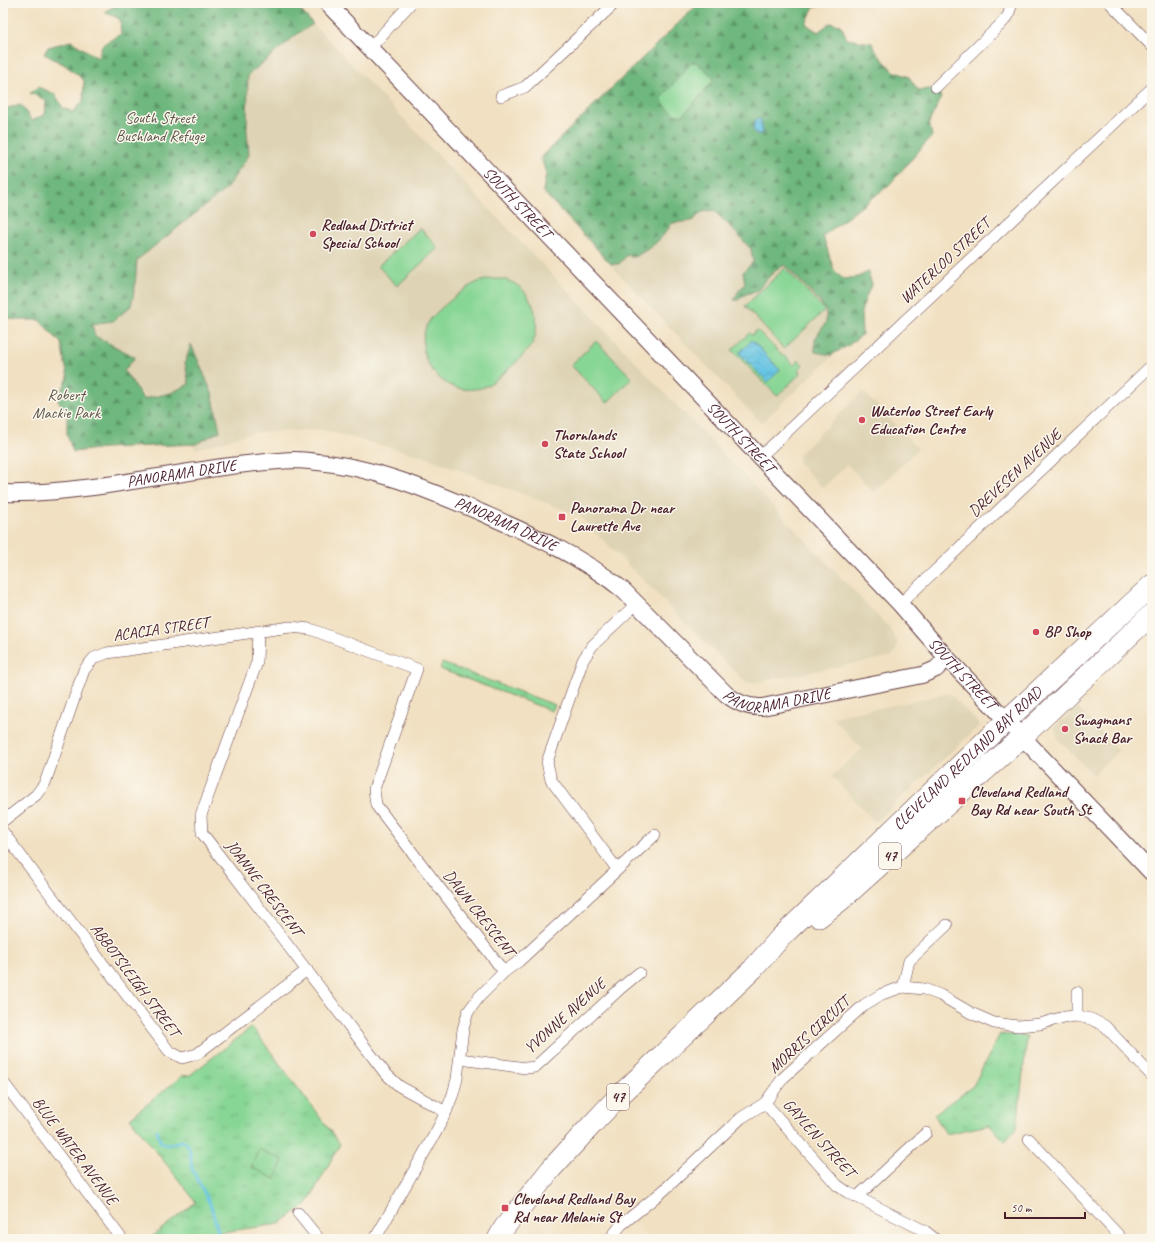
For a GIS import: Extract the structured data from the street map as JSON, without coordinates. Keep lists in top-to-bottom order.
{
  "streets": {
    "highway": ["CLEVELAND REDLAND BAY ROAD", "47"],
    "street": [
      "SOUTH STREET",
      "WATERLOO STREET",
      "DREVESEN AVENUE",
      "PANORAMA DRIVE",
      "ACACIA STREET",
      "JOANNE CRESCENT",
      "DAWN CRESCENT",
      "ABBOTSLEIGH STREET",
      "YVONNE AVENUE",
      "MORRIS CIRCUIT",
      "GAYLEN STREET",
      "BLUE WATER AVENUE"
    ]
  },
  "crossings": [
    ["SOUTH STREET", "WATERLOO STREET"],
    ["SOUTH STREET", "DREVESEN AVENUE"],
    ["SOUTH STREET", "PANORAMA DRIVE"],
    ["SOUTH STREET", "CLEVELAND REDLAND BAY ROAD"],
    ["ACACIA STREET", "JOANNE CRESCENT"],
    ["ACACIA STREET", "DAWN CRESCENT"],
    ["JOANNE CRESCENT", "DAWN CRESCENT"],
    ["JOANNE CRESCENT", "ABBOTSLEIGH STREET"],
    ["DAWN CRESCENT", "YVONNE AVENUE"],
    ["MORRIS CIRCUIT", "GAYLEN STREET"]
  ],
  "parks": ["South Street Bushland Refuge", "Robert Mackie Park"],
  "places": {
    "other": [
      "Redland District Special School",
      "Waterloo Street Early Education Centre",
      "Thornlands State School",
      "BP Shop",
      "Swagmans Snack Bar"
    ],
    "transit": ["Panorama Dr near Laurette Ave", "Cleveland Redland Bay Rd near South St", "Cleveland Redland Bay Rd near Melanie St"]
  },
  "scale_bar": "50 m"
}
